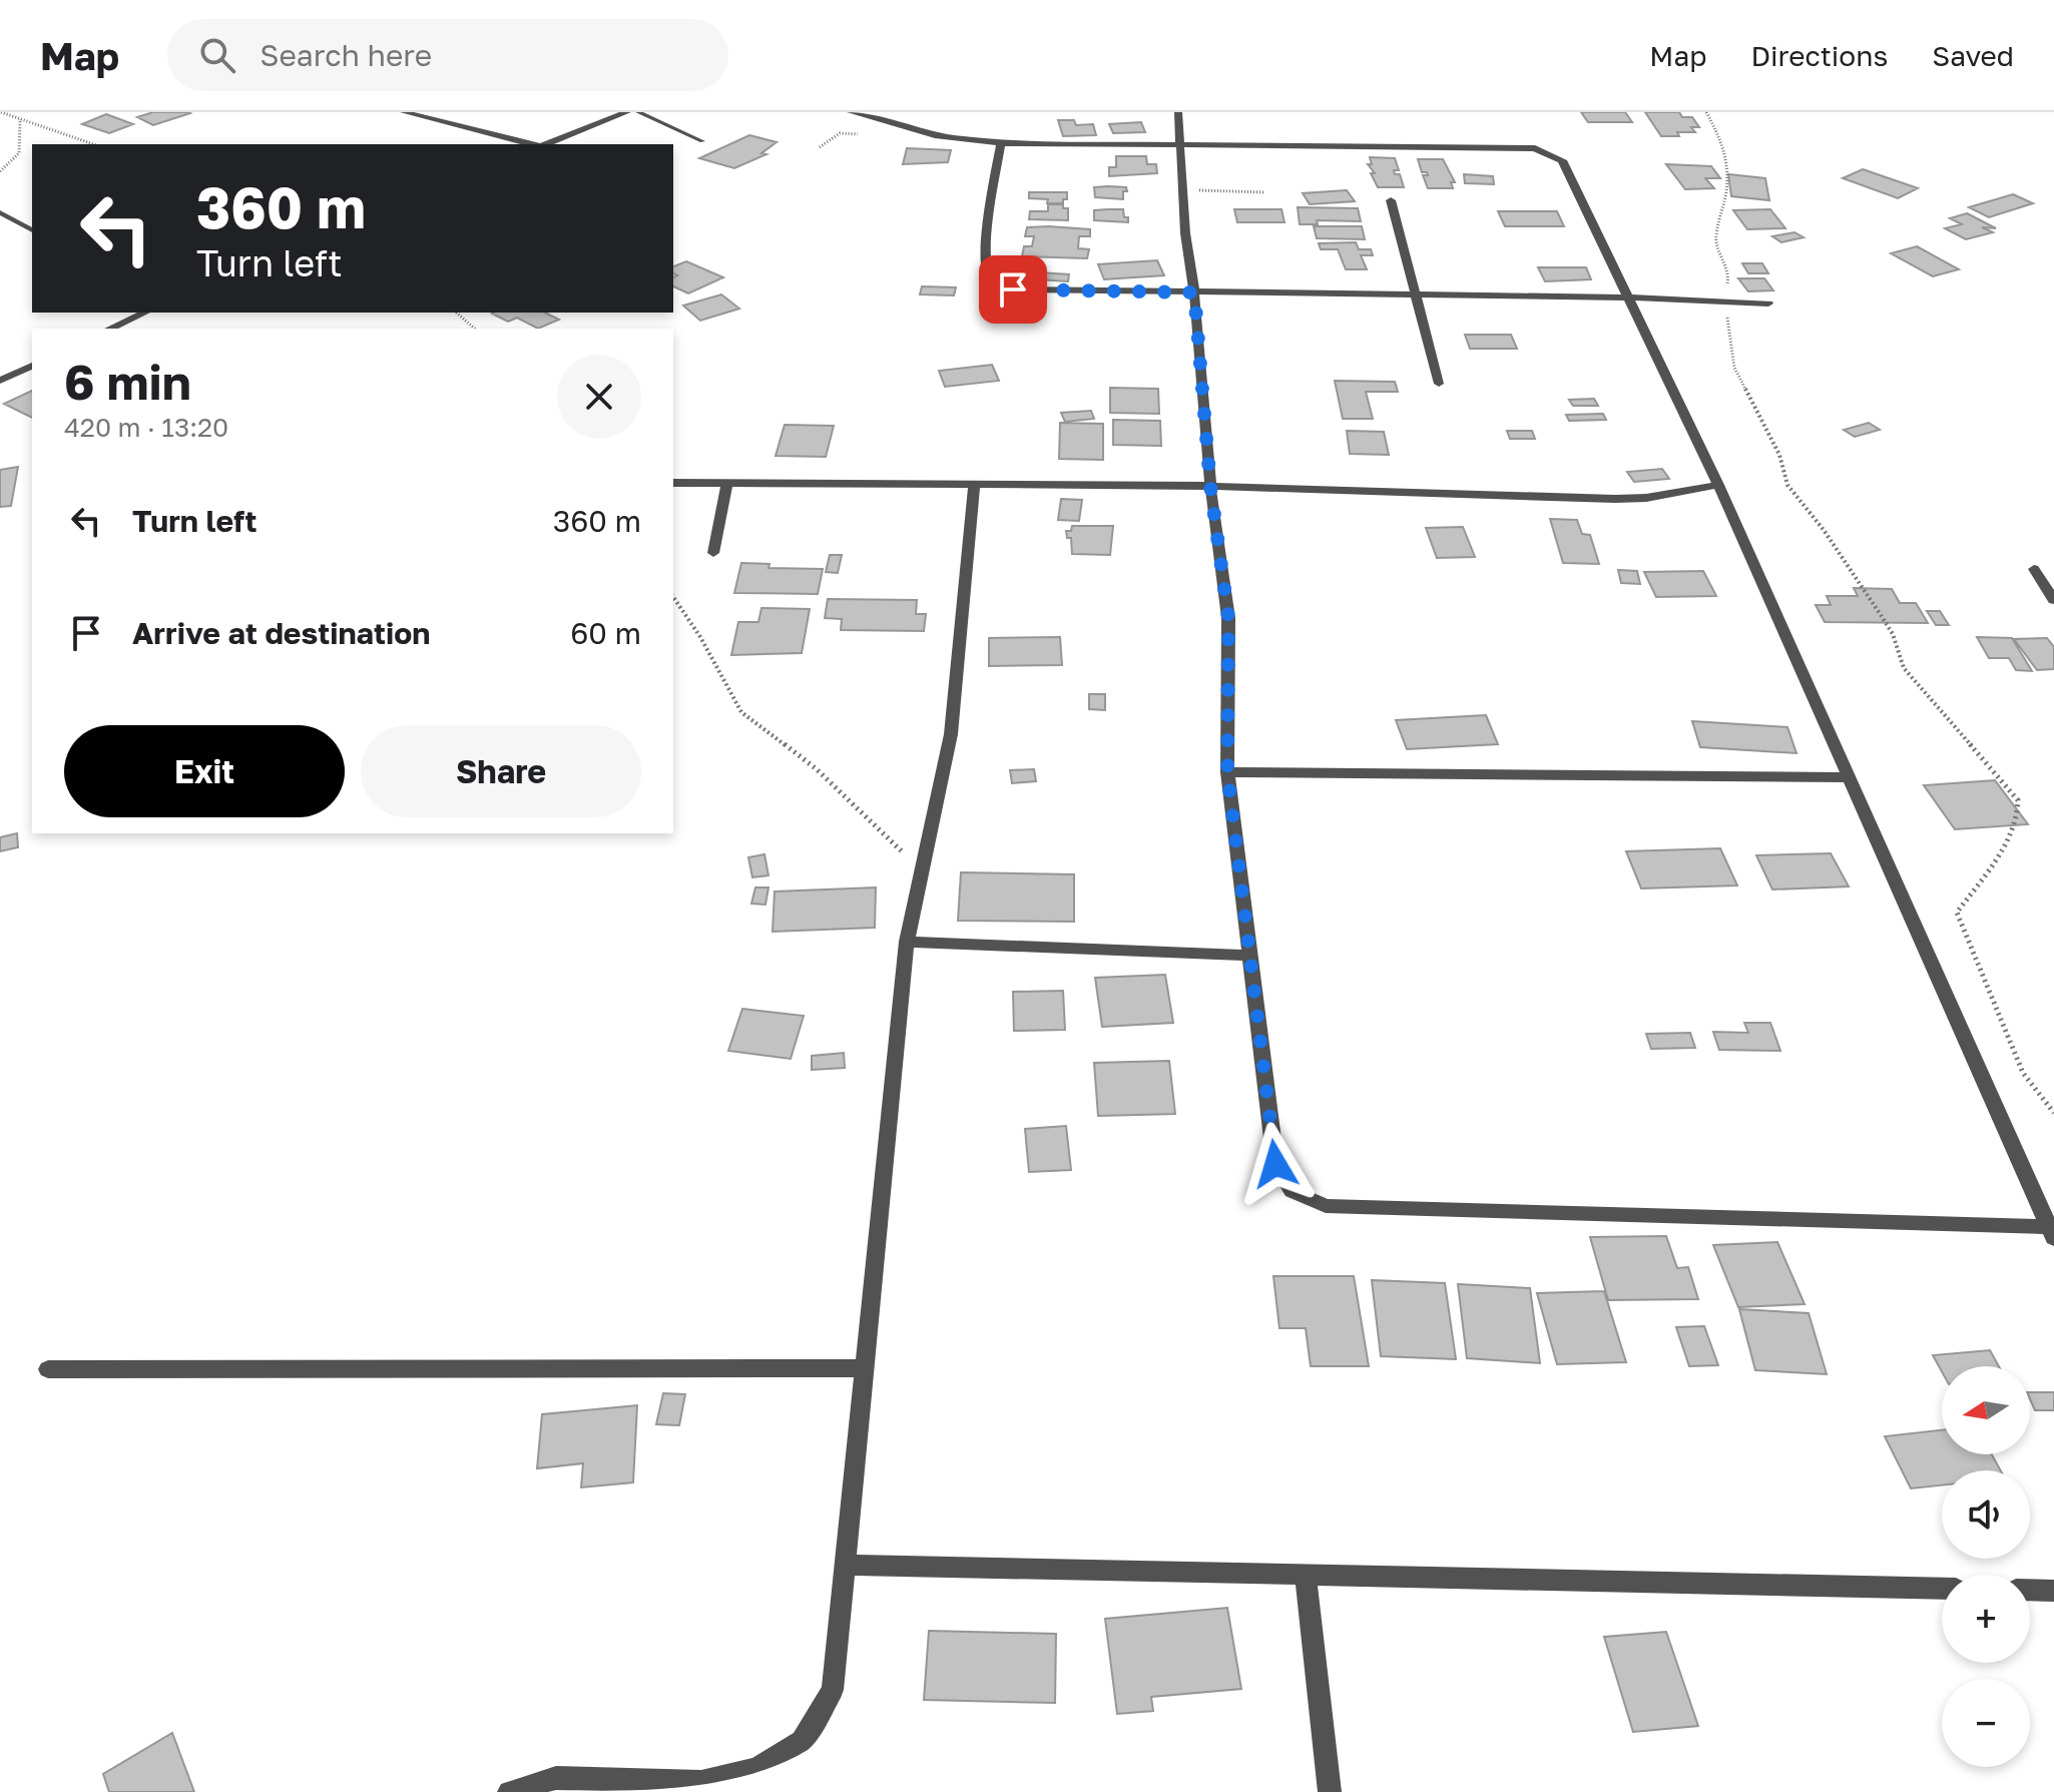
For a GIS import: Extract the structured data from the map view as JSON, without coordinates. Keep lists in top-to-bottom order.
{
  "north": "left",
  "page": {
    "header": "Map",
    "search": "Search here",
    "nav": ["Map", "Directions", "Saved"],
    "turn": ["360 m", "Turn left"],
    "heading": ["6 min", "420 m · 13:20"],
    "list": [
      {
        "name": "Turn left",
        "value": "360 m"
      },
      {
        "name": "Arrive at destination",
        "value": "60 m"
      }
    ],
    "buttons": ["Exit", "Share"],
    "map_buttons": ["+", "−"]
  }
}
